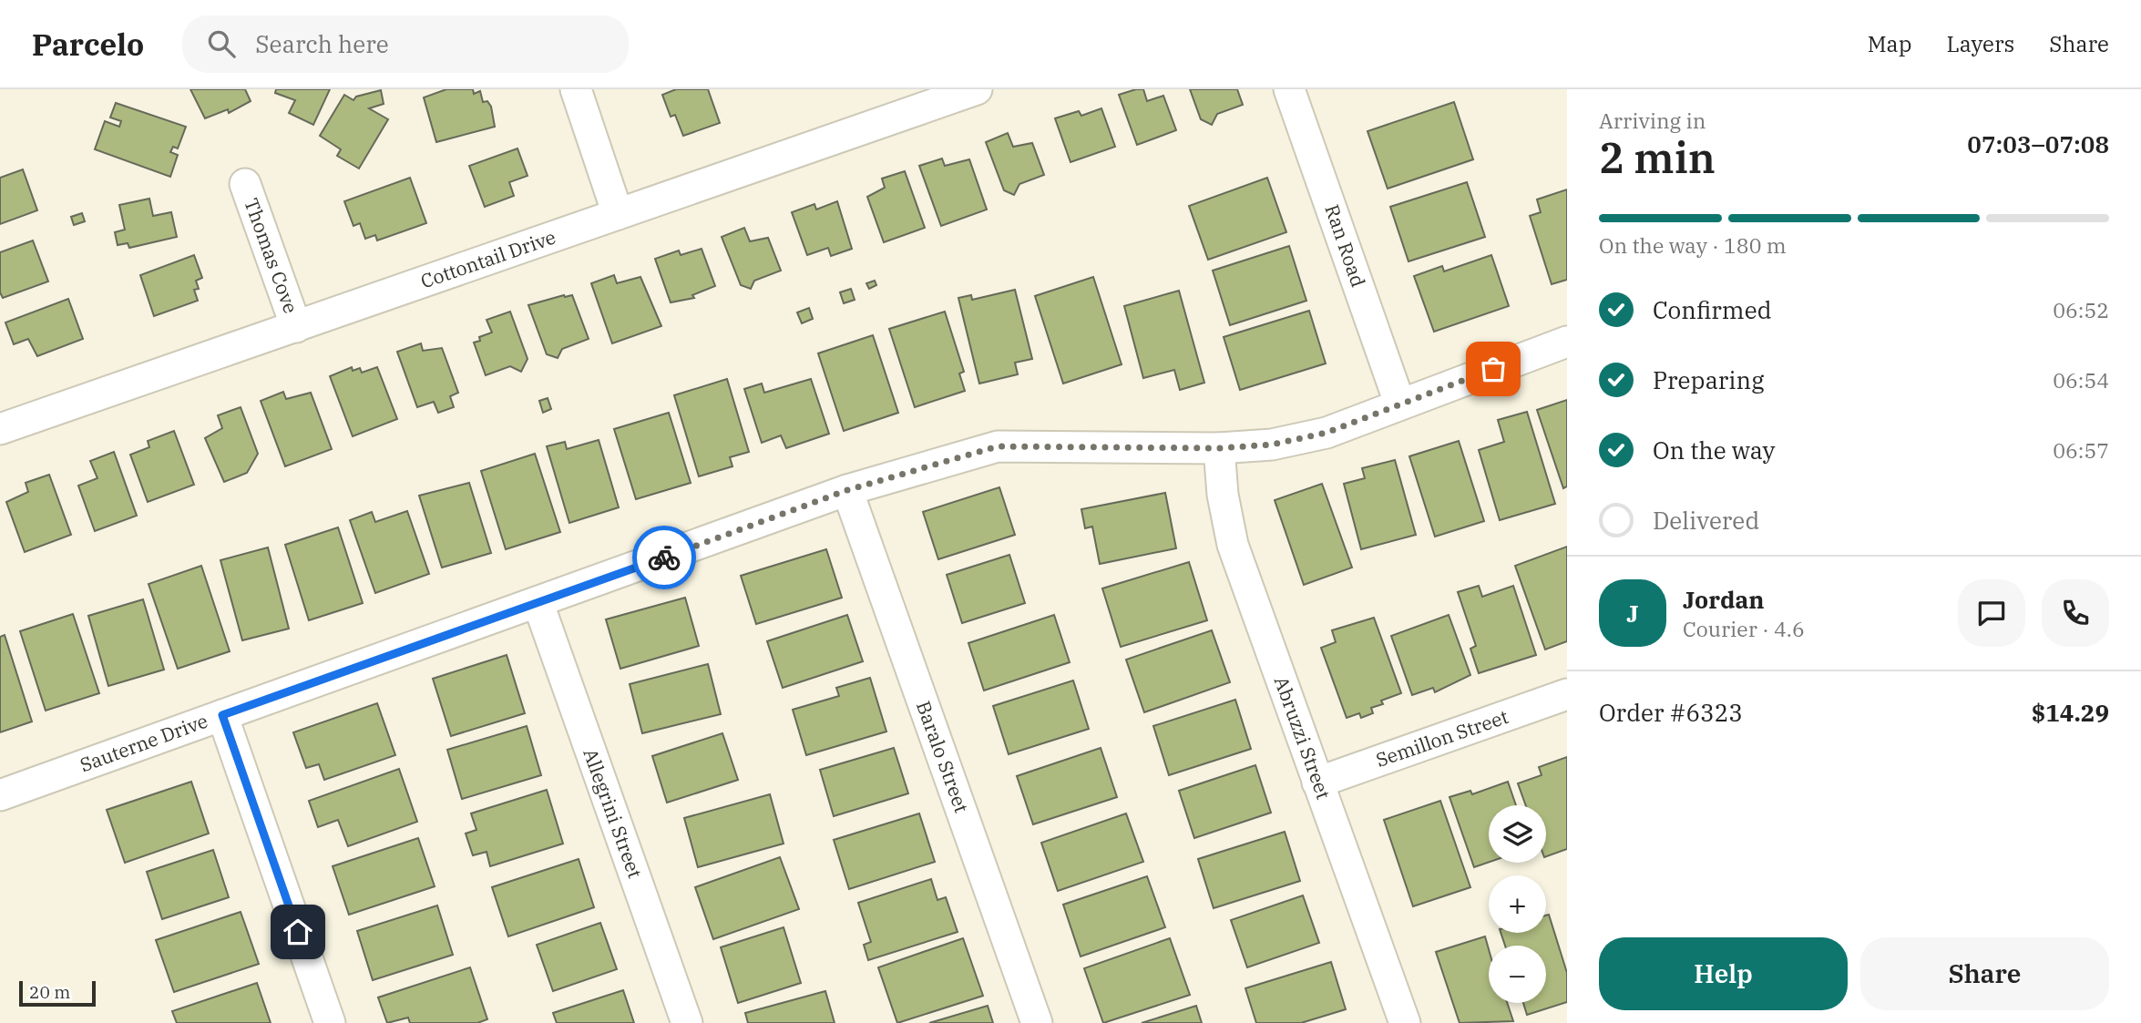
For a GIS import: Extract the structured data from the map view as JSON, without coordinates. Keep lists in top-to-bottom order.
{
  "streets": {
    "street": [
      "Ran Road",
      "Thomas Cove",
      "Cottontail Drive",
      "Abruzzi Street",
      "Semillon Street",
      "Sauterne Drive",
      "Baralo Street",
      "Allegrini Street"
    ]
  },
  "crossings": [
    ["Ran Road", "Sauterne Drive"],
    ["Thomas Cove", "Cottontail Drive"],
    ["Abruzzi Street", "Semillon Street"],
    ["Abruzzi Street", "Sauterne Drive"],
    ["Sauterne Drive", "Baralo Street"],
    ["Sauterne Drive", "Allegrini Street"]
  ],
  "scale_bar": "20 m",
  "page": {
    "header": "Parcelo",
    "search": "Search here",
    "nav": ["Map", "Layers", "Share"],
    "heading": ["2 min", "Arriving in", "07:03–07:08"],
    "panel": [
      "Jordan",
      "Courier · 4.6",
      "Order #6323",
      "$14.29"
    ],
    "bar": "On the way · 180 m",
    "list": [
      ["Confirmed", "06:52"],
      ["Preparing", "06:54"],
      ["On the way", "06:57"],
      "Delivered"
    ],
    "round": "J",
    "map_buttons": ["+", "−"],
    "buttons": ["Help", "Share"],
    "scale": "20 m"
  }
}
